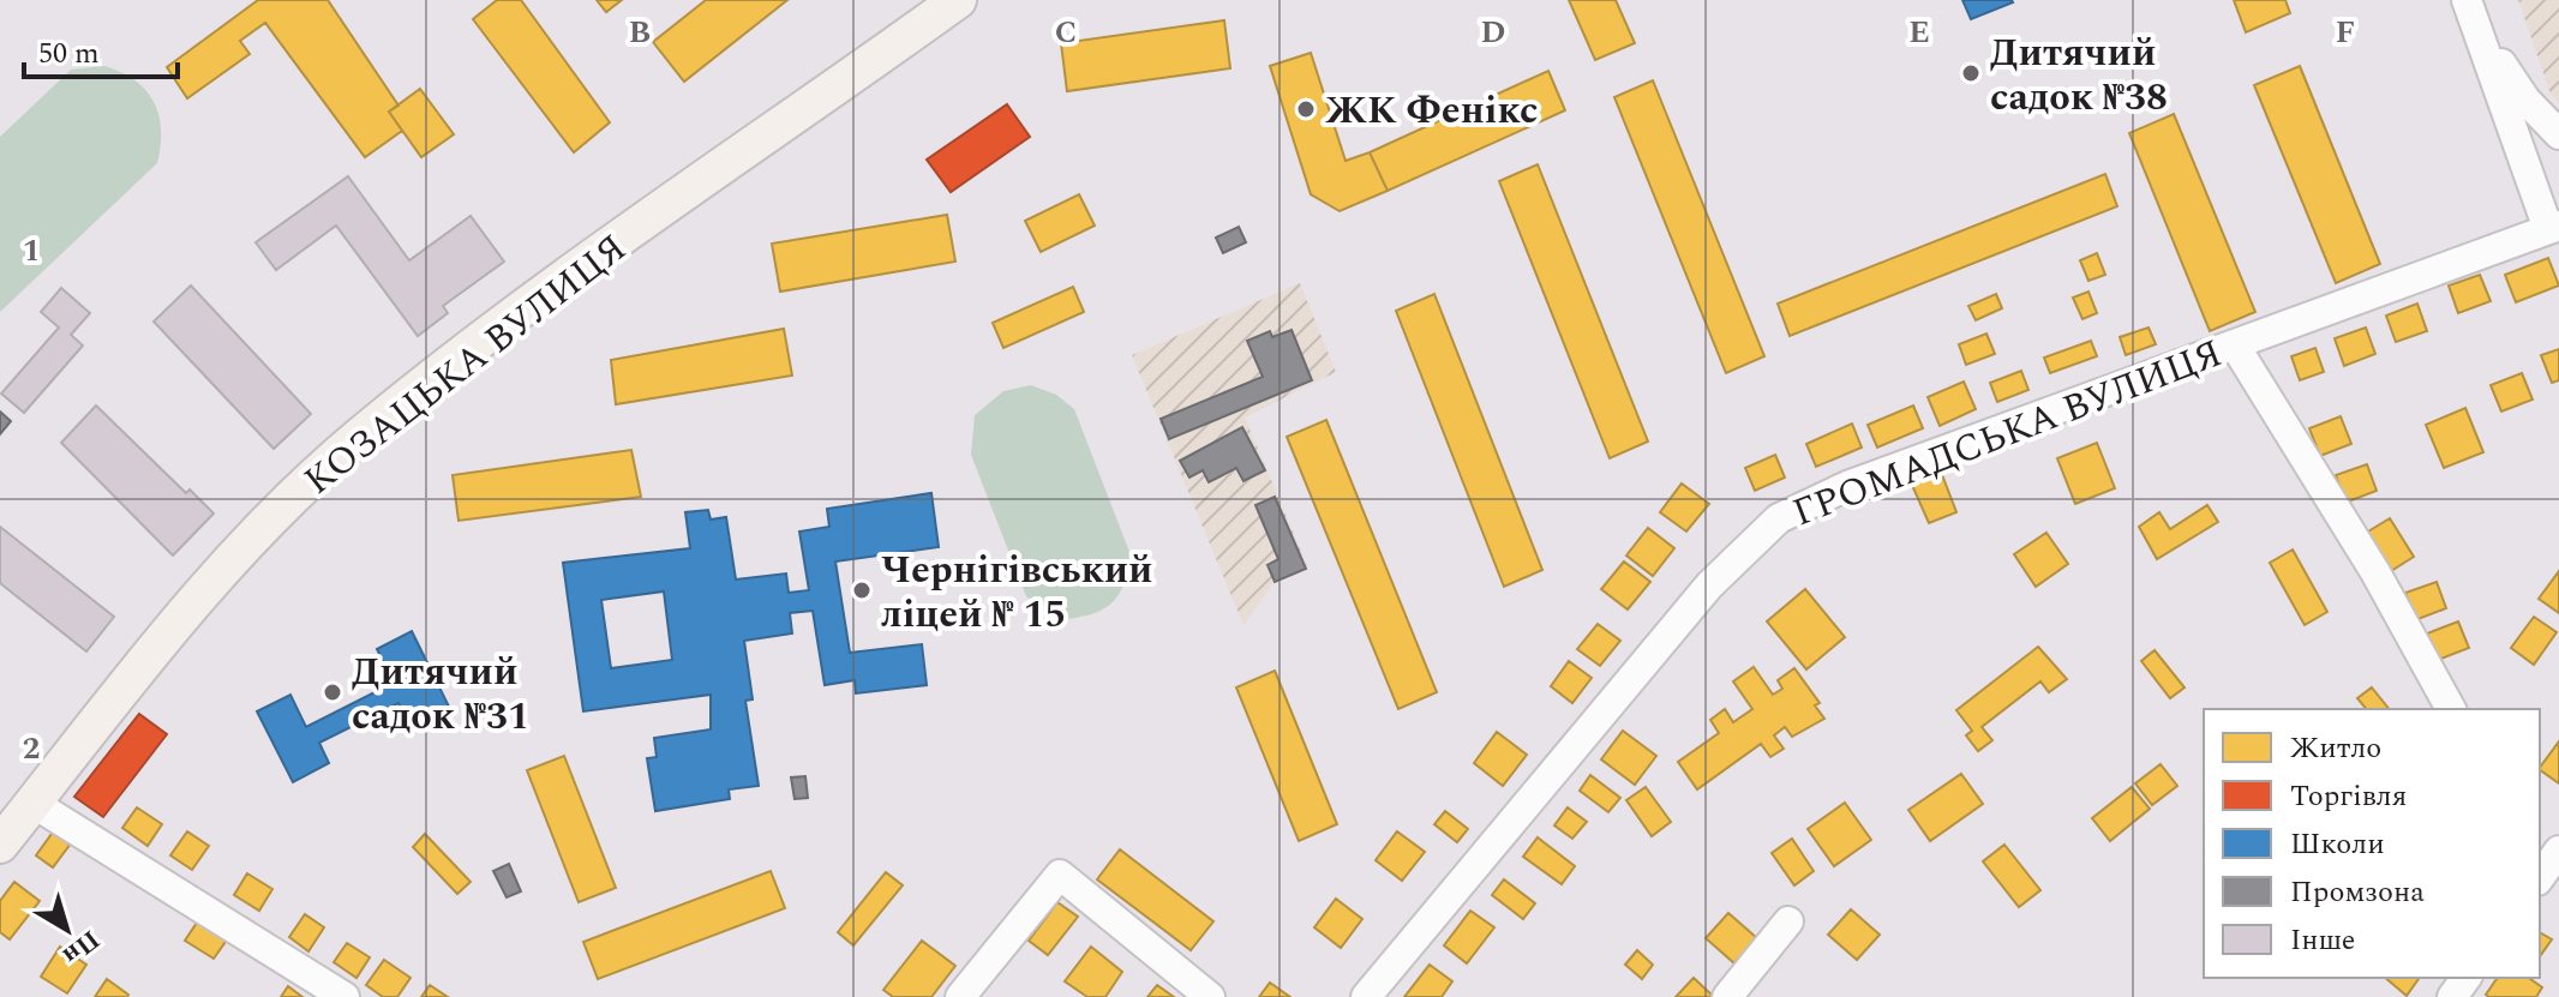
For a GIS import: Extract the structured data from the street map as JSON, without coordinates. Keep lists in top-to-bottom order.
{
  "streets": {
    "main road": ["КОЗАЦЬКА ВУЛИЦЯ"],
    "street": ["ГРОМАДСЬКА ВУЛИЦЯ"]
  },
  "places": [
    "Дитячий садок №38",
    "ЖК Фенікс",
    "Чернігівський ліцей № 15",
    "Дитячий садок №31"
  ],
  "legend": [
    "Житло",
    "Торгівля",
    "Школи",
    "Промзона",
    "Інше"
  ],
  "scale_bar": "50 m",
  "north": "bottom right",
  "grid": {
    "columns": [
      "B",
      "C",
      "D",
      "E",
      "F"
    ],
    "rows": ["1", "2"]
  }
}
